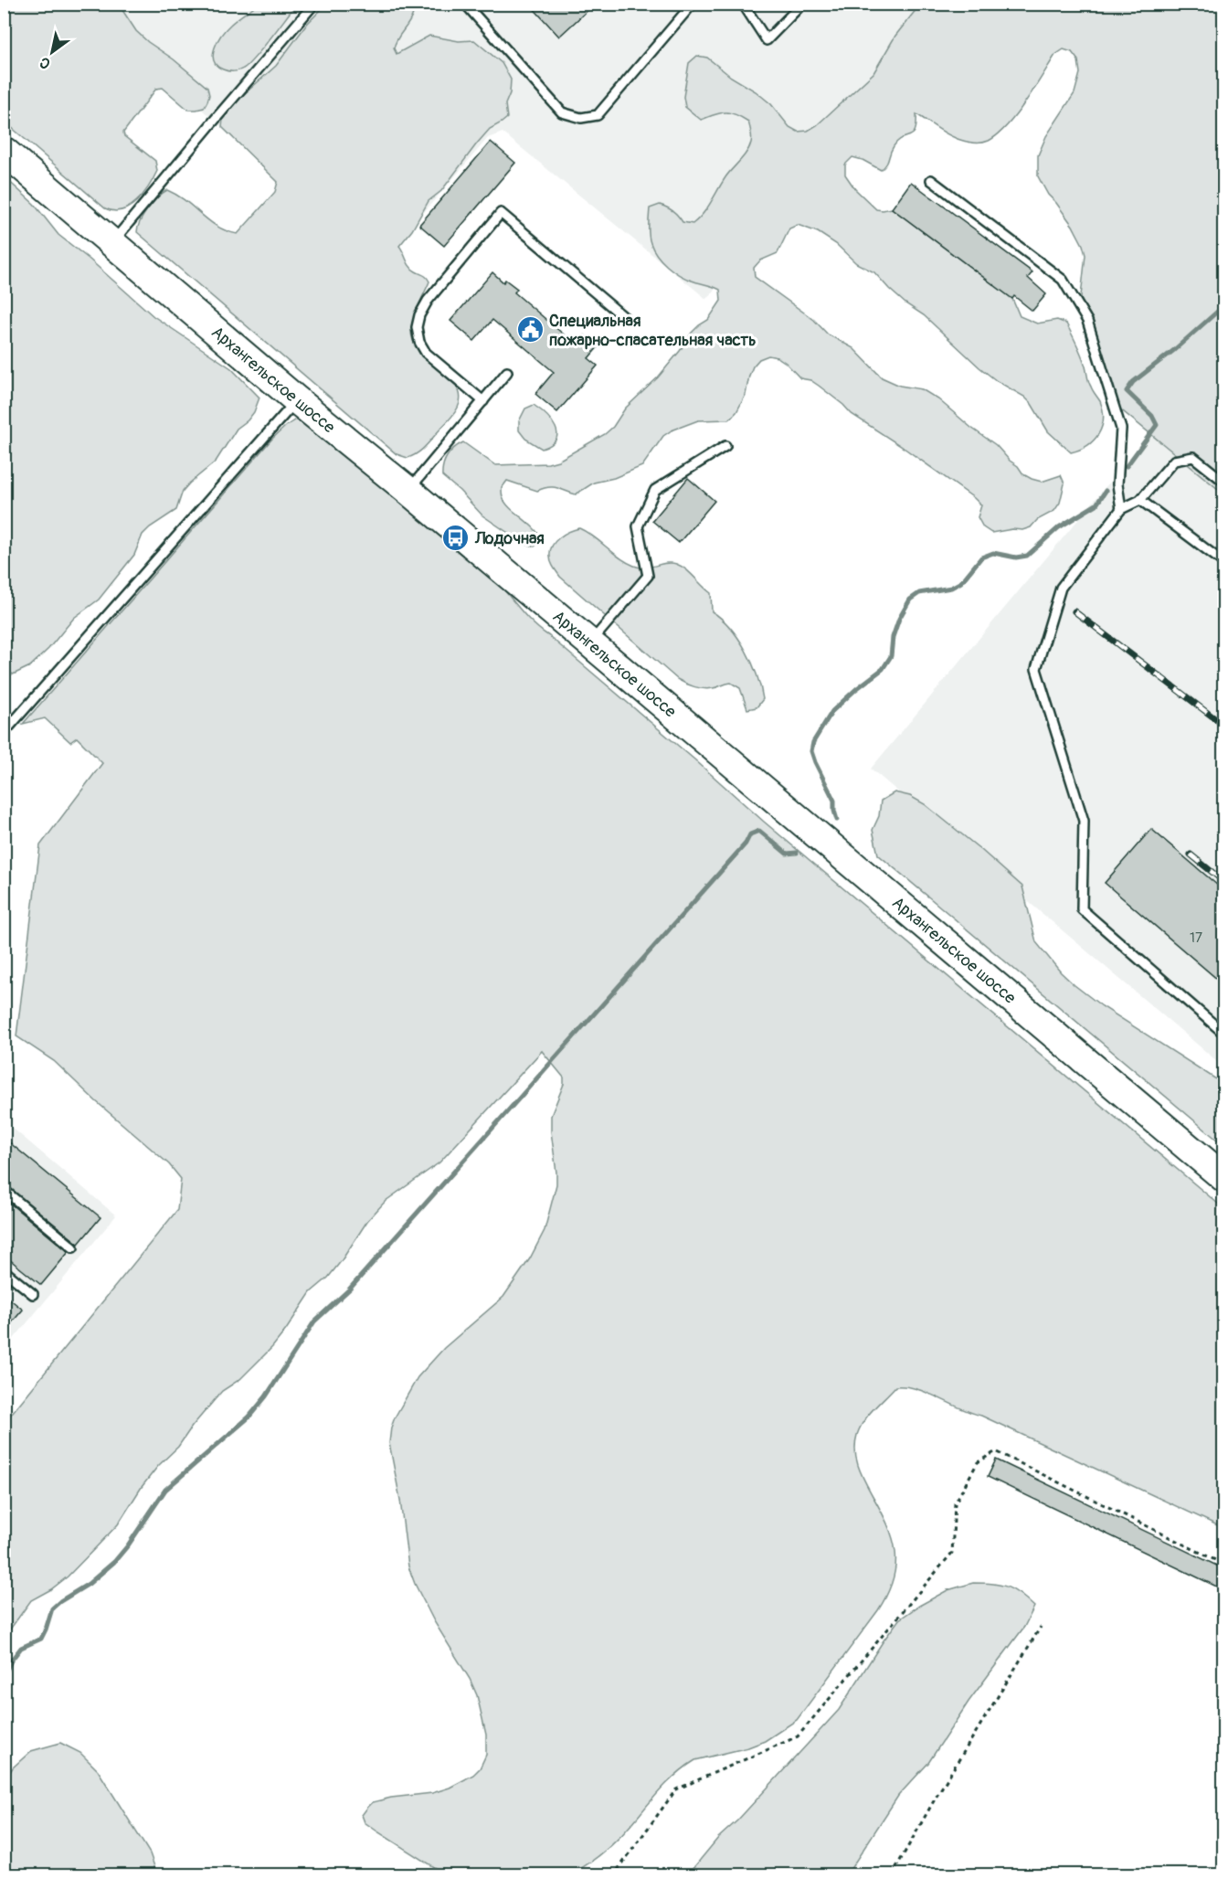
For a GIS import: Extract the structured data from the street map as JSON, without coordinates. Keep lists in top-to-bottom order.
{
  "streets": {
    "main road": ["Архангельское шоссе"]
  },
  "places": {
    "public building": ["Специальная пожарно-спасательная часть"],
    "bus stop": ["Лодочная"]
  },
  "house_numbers": ["17"],
  "north": "bottom left"
}
